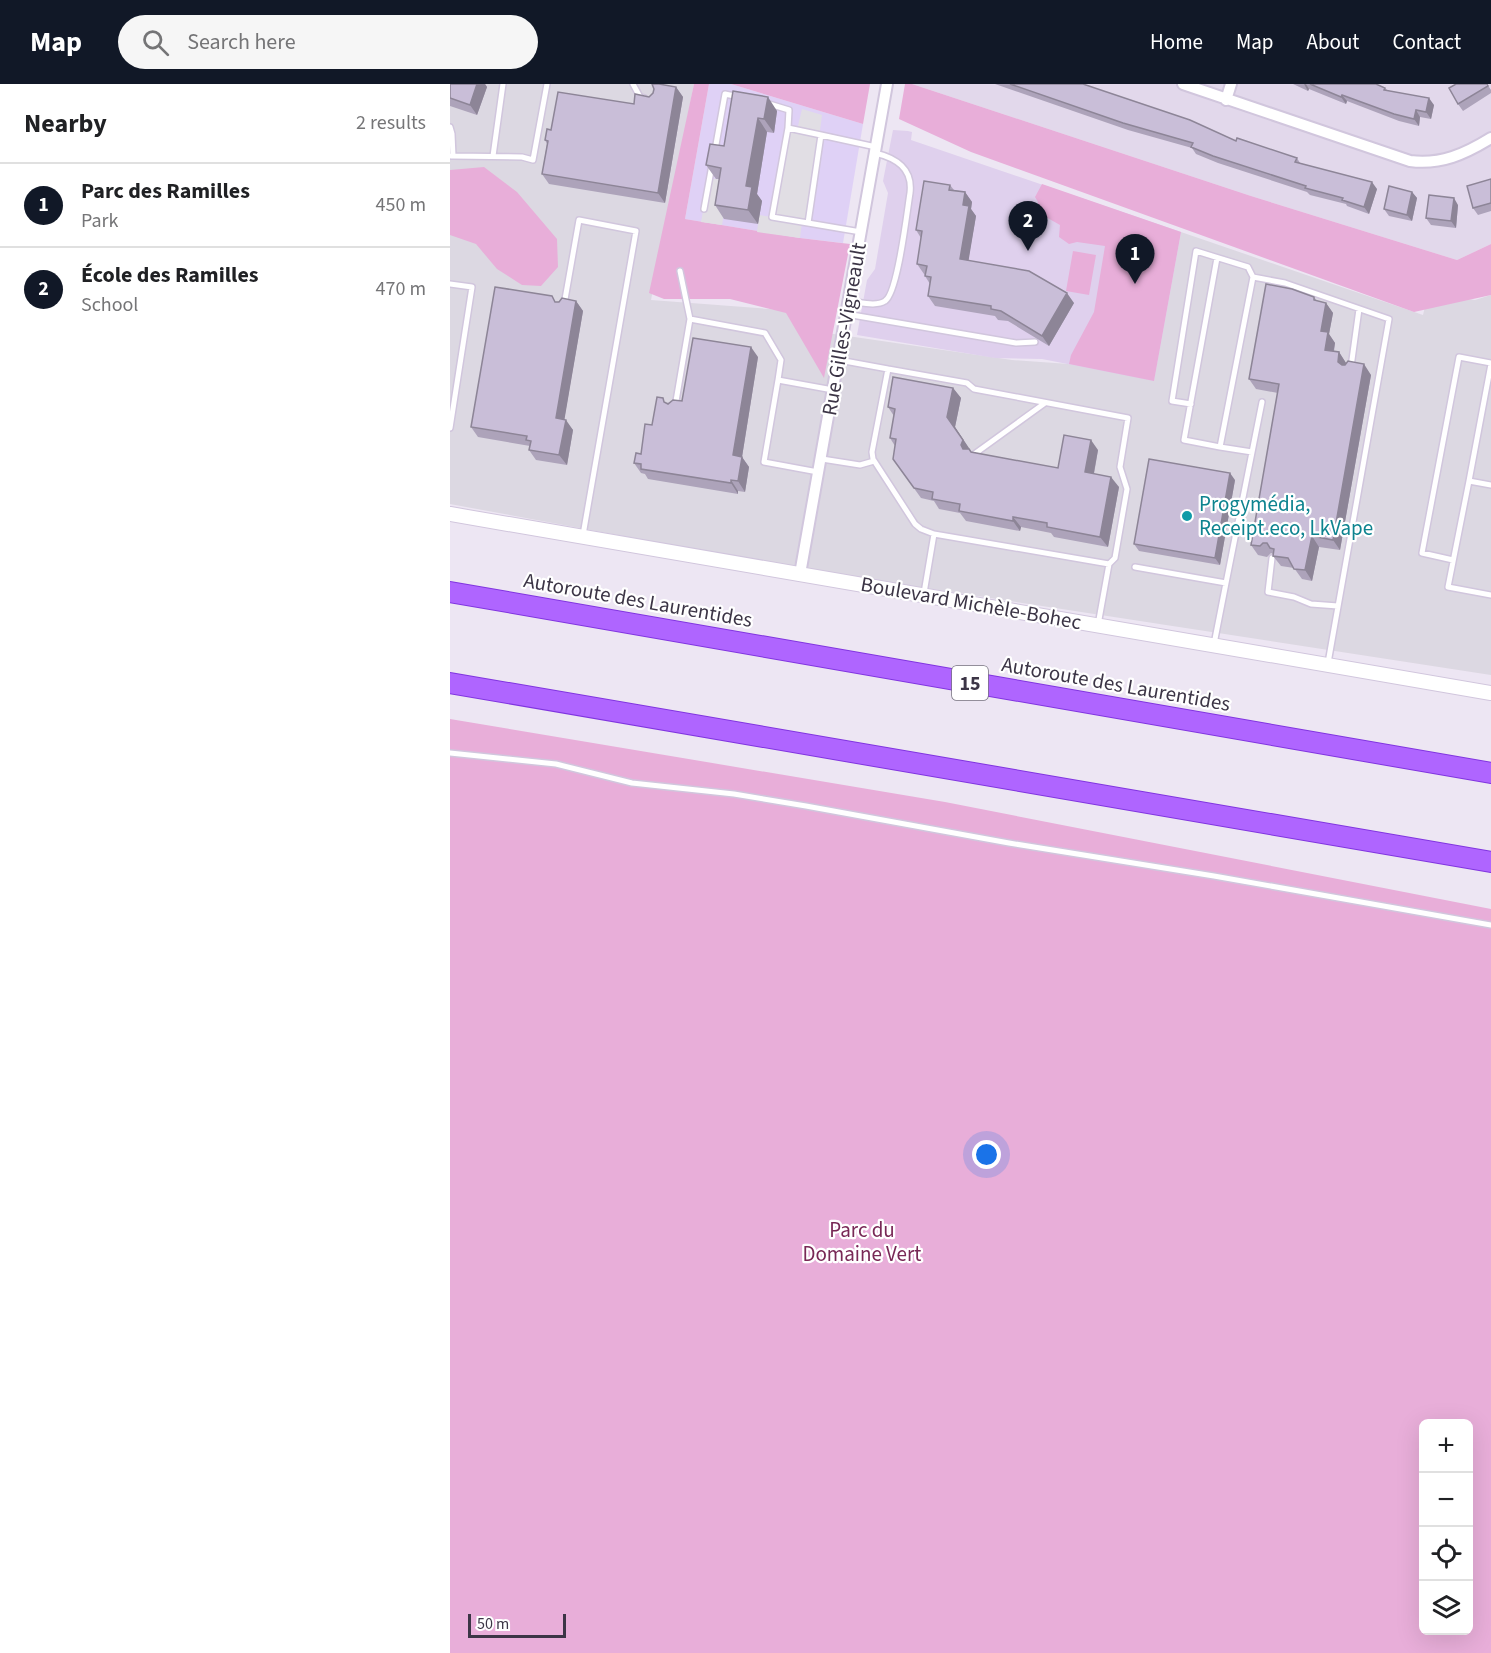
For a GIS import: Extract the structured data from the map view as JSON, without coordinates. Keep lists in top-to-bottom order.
{
  "streets": {
    "highway": ["Autoroute des Laurentides", "15"],
    "street": ["Rue Gilles-Vigneault", "Boulevard Michèle-Bohec"]
  },
  "crossings": [
    ["Rue Gilles-Vigneault", "Boulevard Michèle-Bohec"]
  ],
  "parks": ["Parc du Domaine Vert"],
  "places": ["Progymédia, Receipt.eco, LkVape"],
  "scale_bar": "50 m",
  "page": {
    "header": "Map",
    "search": "Search here",
    "nav": [
      "Home",
      "Map",
      "About",
      "Contact"
    ],
    "heading": ["Nearby", "2 results"],
    "list": [
      {
        "mark": "1",
        "name": "Parc des Ramilles",
        "note": "Park",
        "value": "450 m"
      },
      {
        "mark": "2",
        "name": "École des Ramilles",
        "note": "School",
        "value": "470 m"
      }
    ],
    "pins": ["2", "1"],
    "map_buttons": ["+", "−"],
    "scale": "50 m"
  }
}
